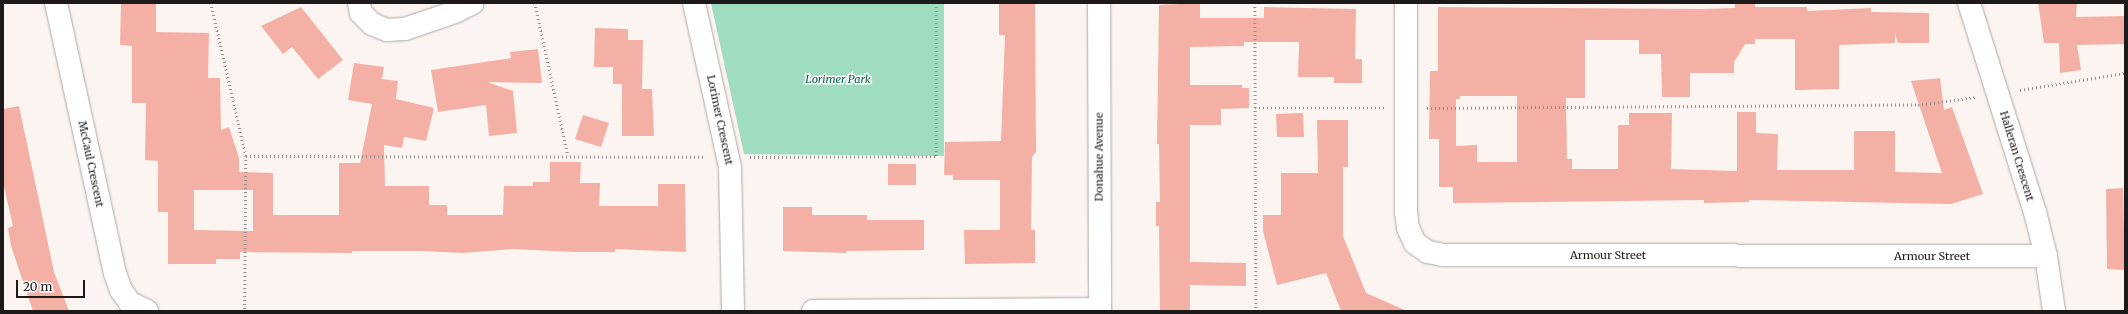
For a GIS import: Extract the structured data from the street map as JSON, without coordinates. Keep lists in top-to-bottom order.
{
  "streets": {
    "street": [
      "Lorimer Crescent",
      "Halleran Crescent",
      "Donahue Avenue",
      "McCaul Crescent",
      "Armour Street"
    ]
  },
  "crossings": [
    ["Halleran Crescent", "Armour Street"]
  ],
  "parks": ["Lorimer Park"],
  "scale_bar": "20 m"
}
